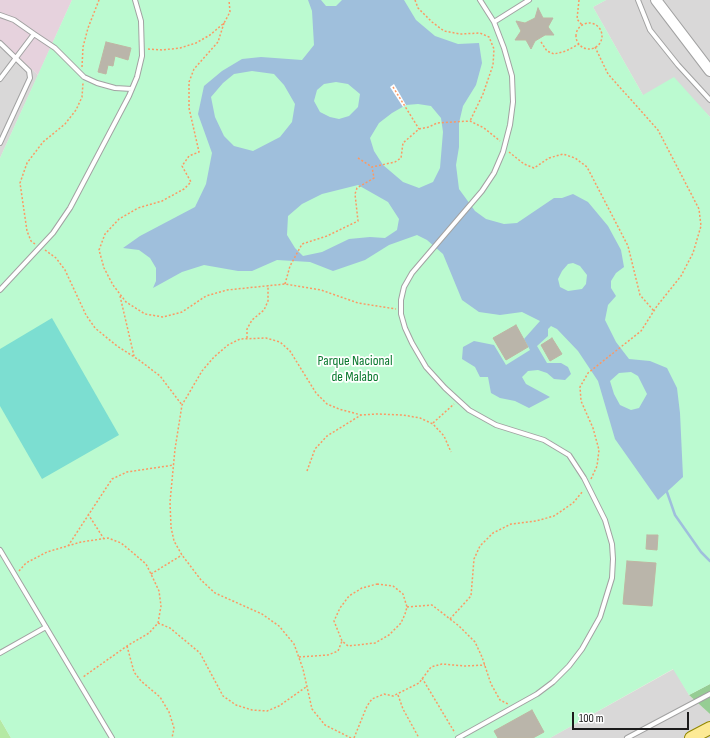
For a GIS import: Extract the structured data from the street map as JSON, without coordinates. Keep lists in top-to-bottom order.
{
  "parks": ["Parque Nacional de Malabo"],
  "scale_bar": "100 m"
}
